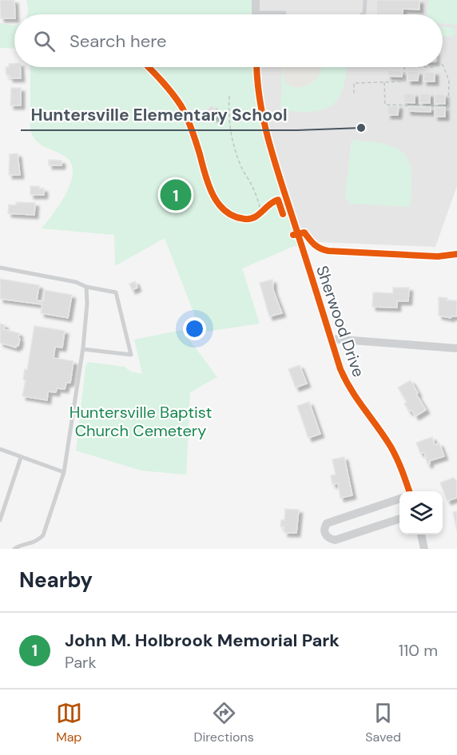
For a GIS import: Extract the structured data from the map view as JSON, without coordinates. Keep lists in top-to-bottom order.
{
  "streets": {
    "street": ["Sherwood Drive"]
  },
  "parks": ["Huntersville Baptist Church Cemetery"],
  "places": ["Huntersville Elementary School"],
  "page": {
    "search": "Search here",
    "pins": "1",
    "heading": "Nearby",
    "list": [
      {
        "mark": "1",
        "name": "John M. Holbrook Memorial Park",
        "note": "Park",
        "value": "110 m"
      }
    ],
    "nav": ["Map", "Directions", "Saved"]
  }
}
